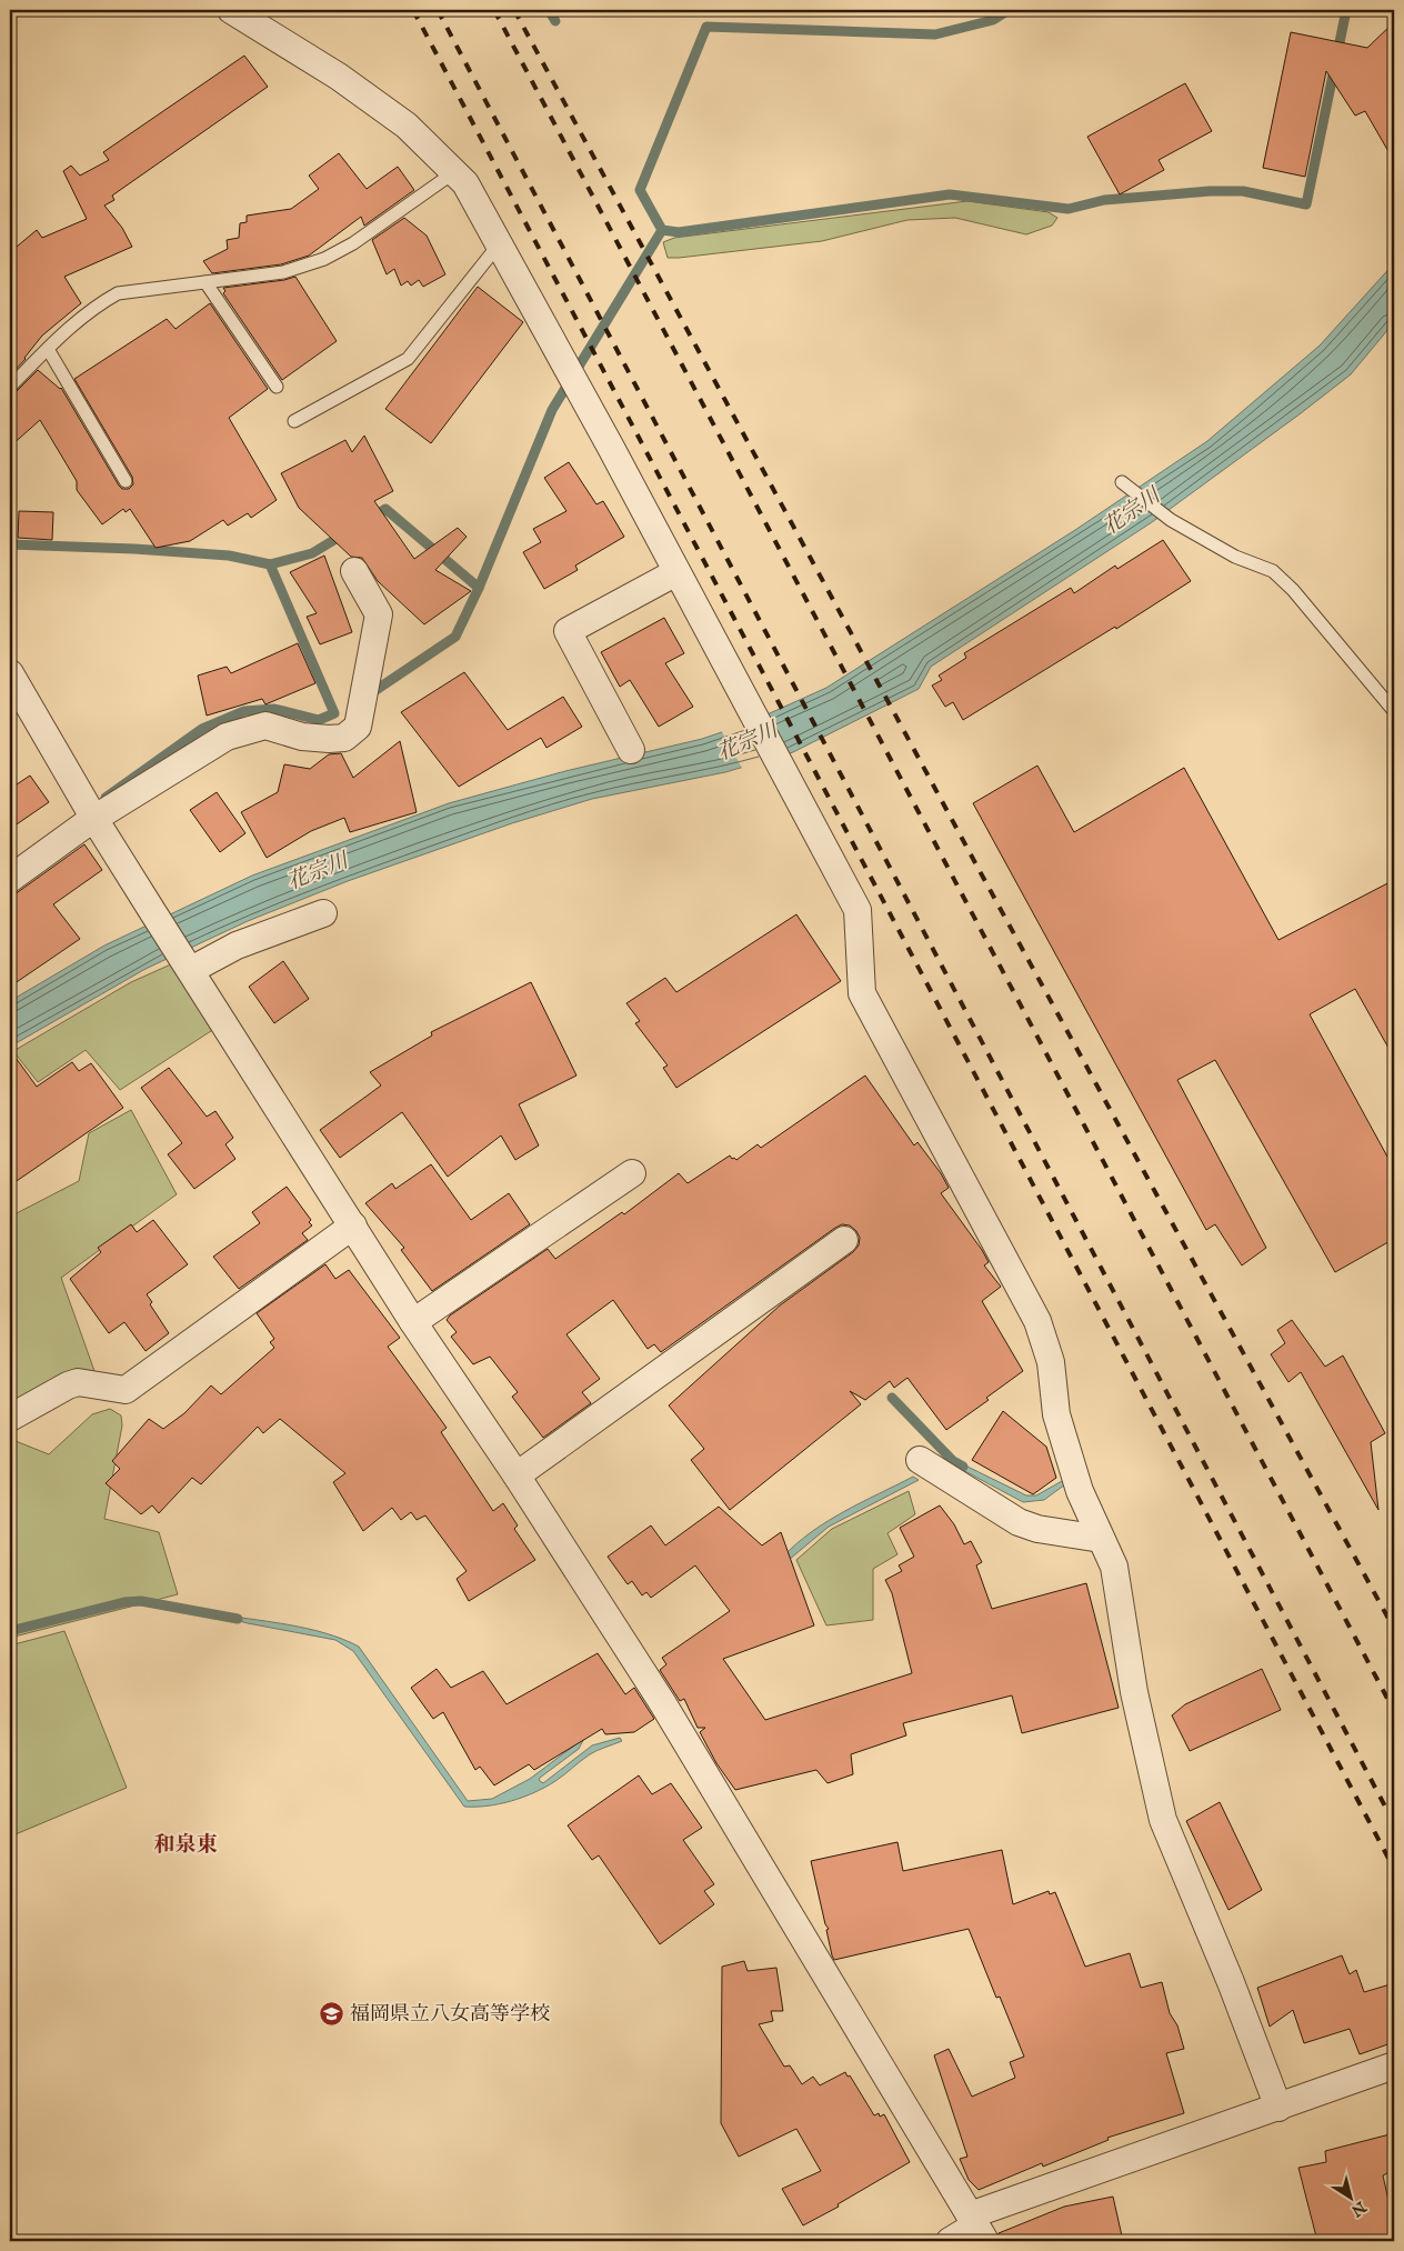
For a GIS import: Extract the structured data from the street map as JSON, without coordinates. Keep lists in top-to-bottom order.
{
  "districts": ["和泉東"],
  "water": ["花宗川"],
  "places": {
    "school or university": ["福岡県立八女高等学校"]
  },
  "north": "bottom right"
}
